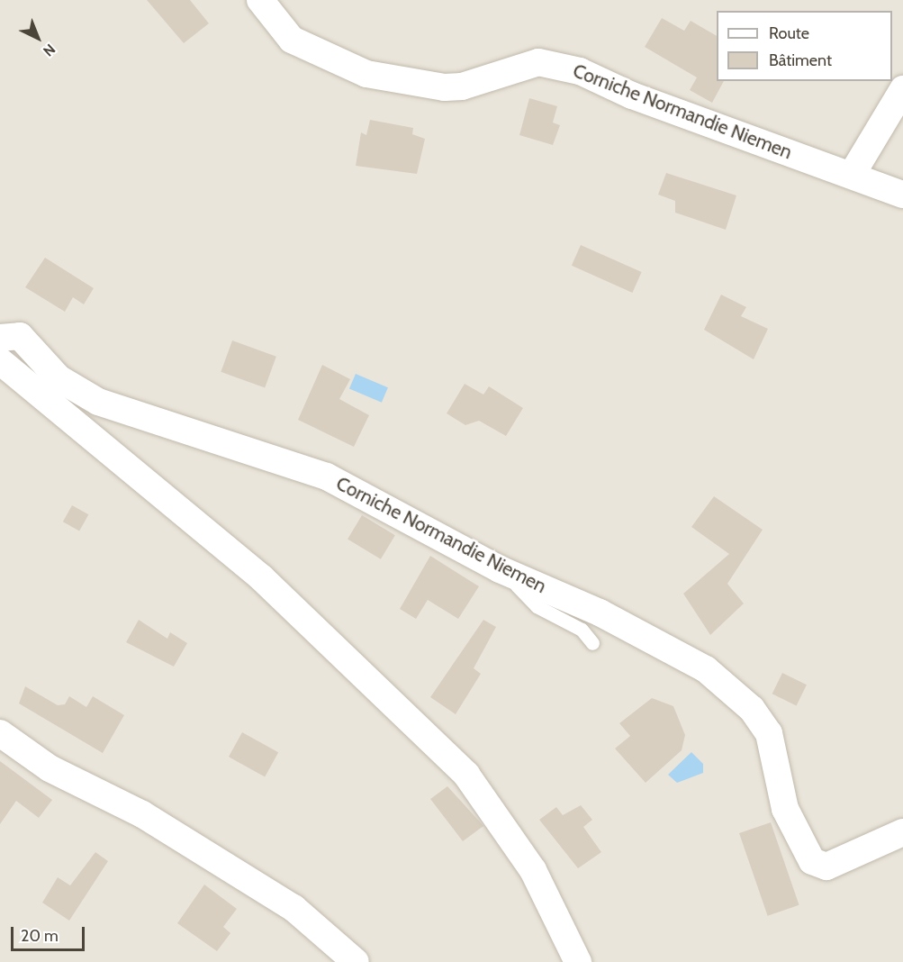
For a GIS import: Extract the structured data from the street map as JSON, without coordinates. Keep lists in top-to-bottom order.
{
  "streets": {
    "street": ["Corniche Normandie Niemen"]
  },
  "legend": ["Route", "Bâtiment"],
  "scale_bar": "20 m",
  "north": "bottom right"
}
